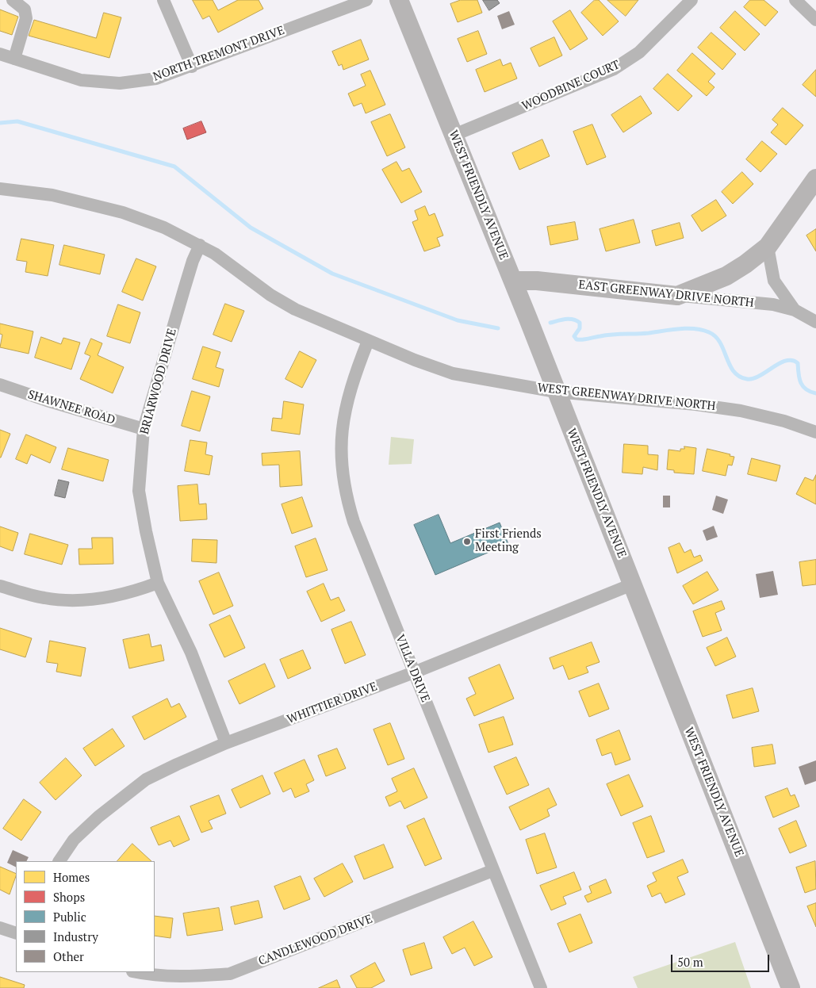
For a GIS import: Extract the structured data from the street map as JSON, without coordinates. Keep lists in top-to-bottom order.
{
  "streets": {
    "main road": ["WEST FRIENDLY AVENUE", "EAST GREENWAY DRIVE NORTH"],
    "street": [
      "NORTH TREMONT DRIVE",
      "WOODBINE COURT",
      "BRIARWOOD DRIVE",
      "WEST GREENWAY DRIVE NORTH",
      "SHAWNEE ROAD",
      "VILLA DRIVE",
      "WHITTIER DRIVE",
      "CANDLEWOOD DRIVE"
    ]
  },
  "crossings": [
    ["WOODBINE COURT", "WEST FRIENDLY AVENUE"],
    ["WEST FRIENDLY AVENUE", "EAST GREENWAY DRIVE NORTH"],
    ["WEST FRIENDLY AVENUE", "WEST GREENWAY DRIVE NORTH"],
    ["WEST FRIENDLY AVENUE", "WHITTIER DRIVE"],
    ["BRIARWOOD DRIVE", "WEST GREENWAY DRIVE NORTH"],
    ["BRIARWOOD DRIVE", "SHAWNEE ROAD"],
    ["BRIARWOOD DRIVE", "WHITTIER DRIVE"],
    ["WEST GREENWAY DRIVE NORTH", "VILLA DRIVE"],
    ["VILLA DRIVE", "WHITTIER DRIVE"],
    ["VILLA DRIVE", "CANDLEWOOD DRIVE"]
  ],
  "places": ["First Friends Meeting"],
  "legend": [
    "Homes",
    "Shops",
    "Public",
    "Industry",
    "Other"
  ],
  "scale_bar": "50 m"
}
